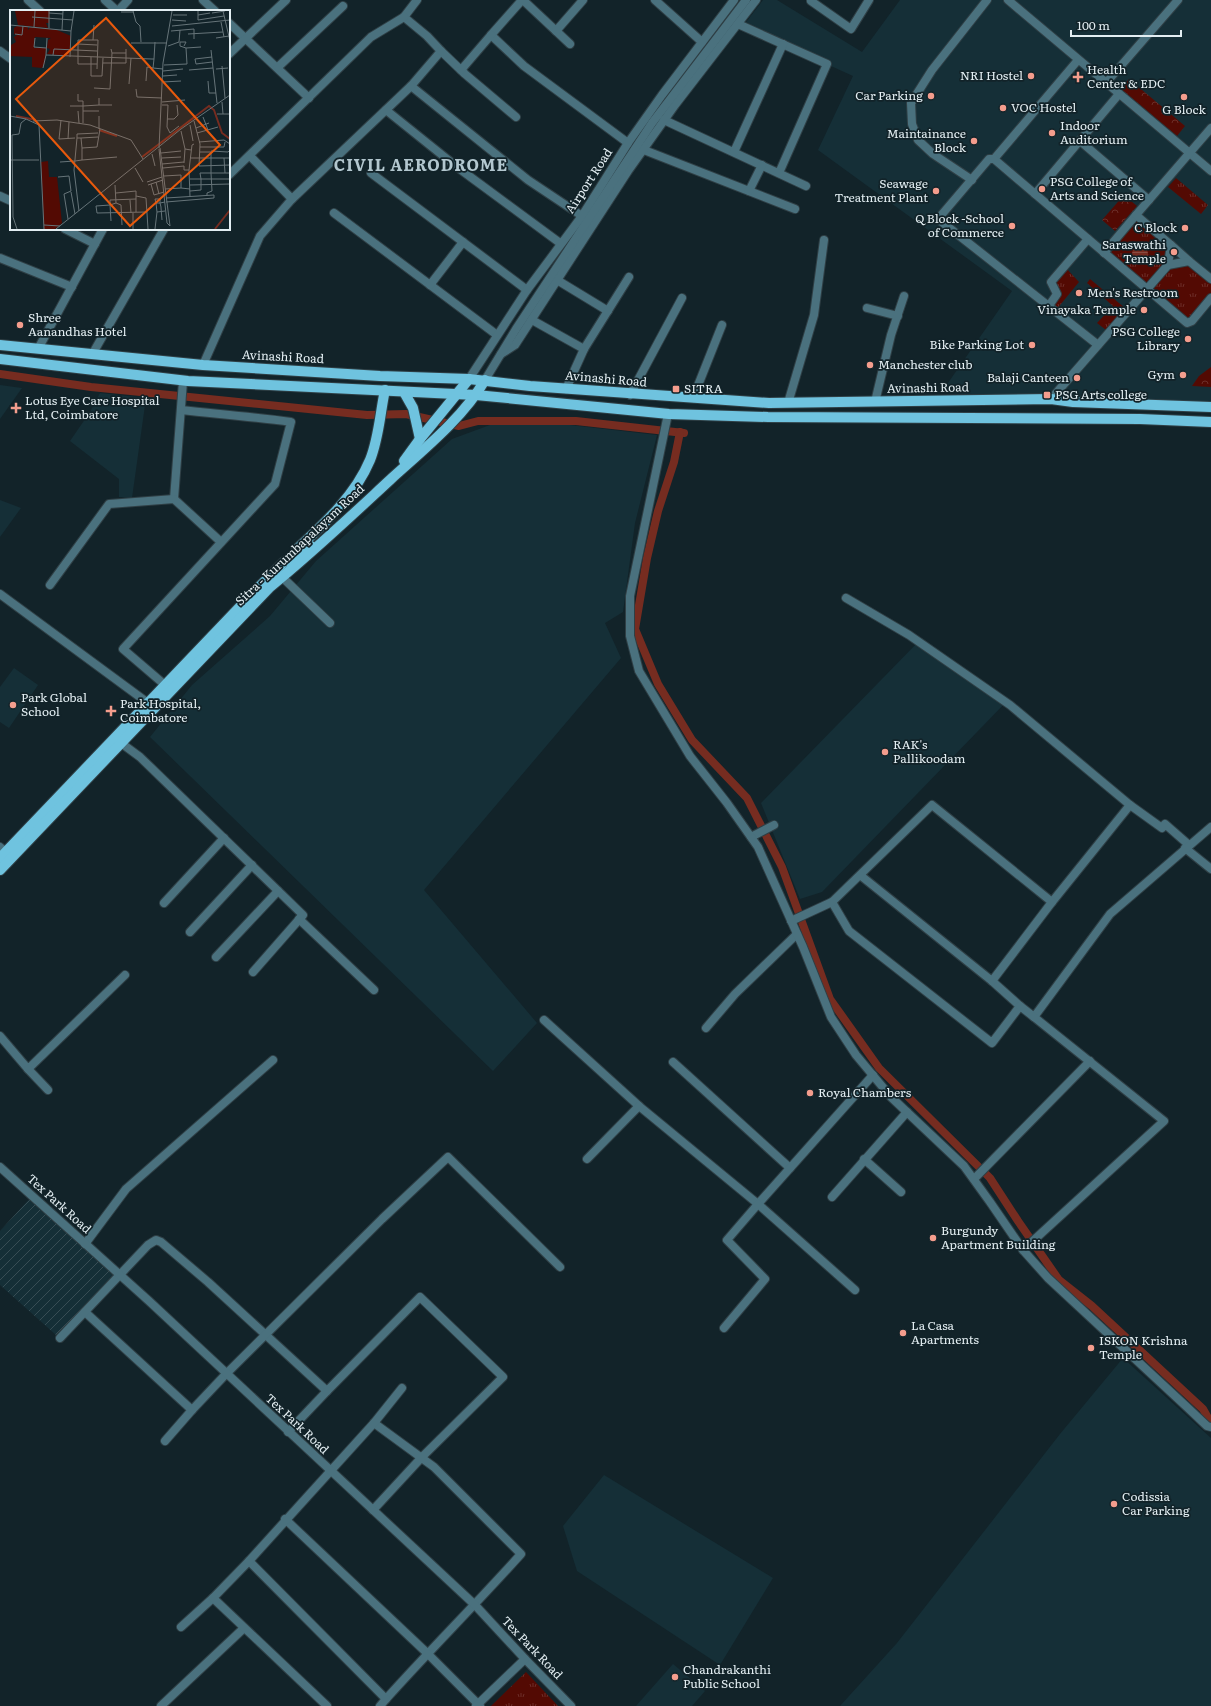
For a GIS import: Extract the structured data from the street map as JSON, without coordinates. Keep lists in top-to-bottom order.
{
  "streets": {
    "main road": ["Avinashi Road", "Sitra - Kurumbapalayam Road"],
    "street": ["Airport Road", "Tex Park Road"]
  },
  "crossings": [
    ["Airport Road", "Avinashi Road"],
    ["Airport Road", "Sitra - Kurumbapalayam Road"],
    ["Avinashi Road", "Sitra - Kurumbapalayam Road"]
  ],
  "districts": ["CIVIL AERODROME"],
  "places": {
    "other": [
      "NRI Hostel",
      "Car Parking",
      "G Block",
      "VOC Hostel",
      "Indoor Auditorium",
      "Maintainance Block",
      "PSG College of Arts and Science",
      "Seawage Treatment Plant",
      "Q Block -School of Commerce",
      "C Block",
      "Saraswathi Temple",
      "Men's Restroom",
      "Vinayaka Temple",
      "Shree Aanandhas Hotel",
      "PSG College Library",
      "Bike Parking Lot",
      "Manchester club",
      "Gym",
      "Balaji Canteen",
      "Park Global School",
      "RAK's Pallikoodam",
      "Royal Chambers",
      "Burgundy Apartment Building",
      "La Casa Apartments",
      "ISKON Krishna Temple",
      "Codissia Car Parking",
      "Chandrakanthi Public School"
    ],
    "health": ["Health Center & EDC", "Lotus Eye Care Hospital Ltd, Coimbatore", "Park Hospital, Coimbatore"],
    "transit": ["SITRA", "PSG Arts college"]
  },
  "scale_bar": "100 m"
}
